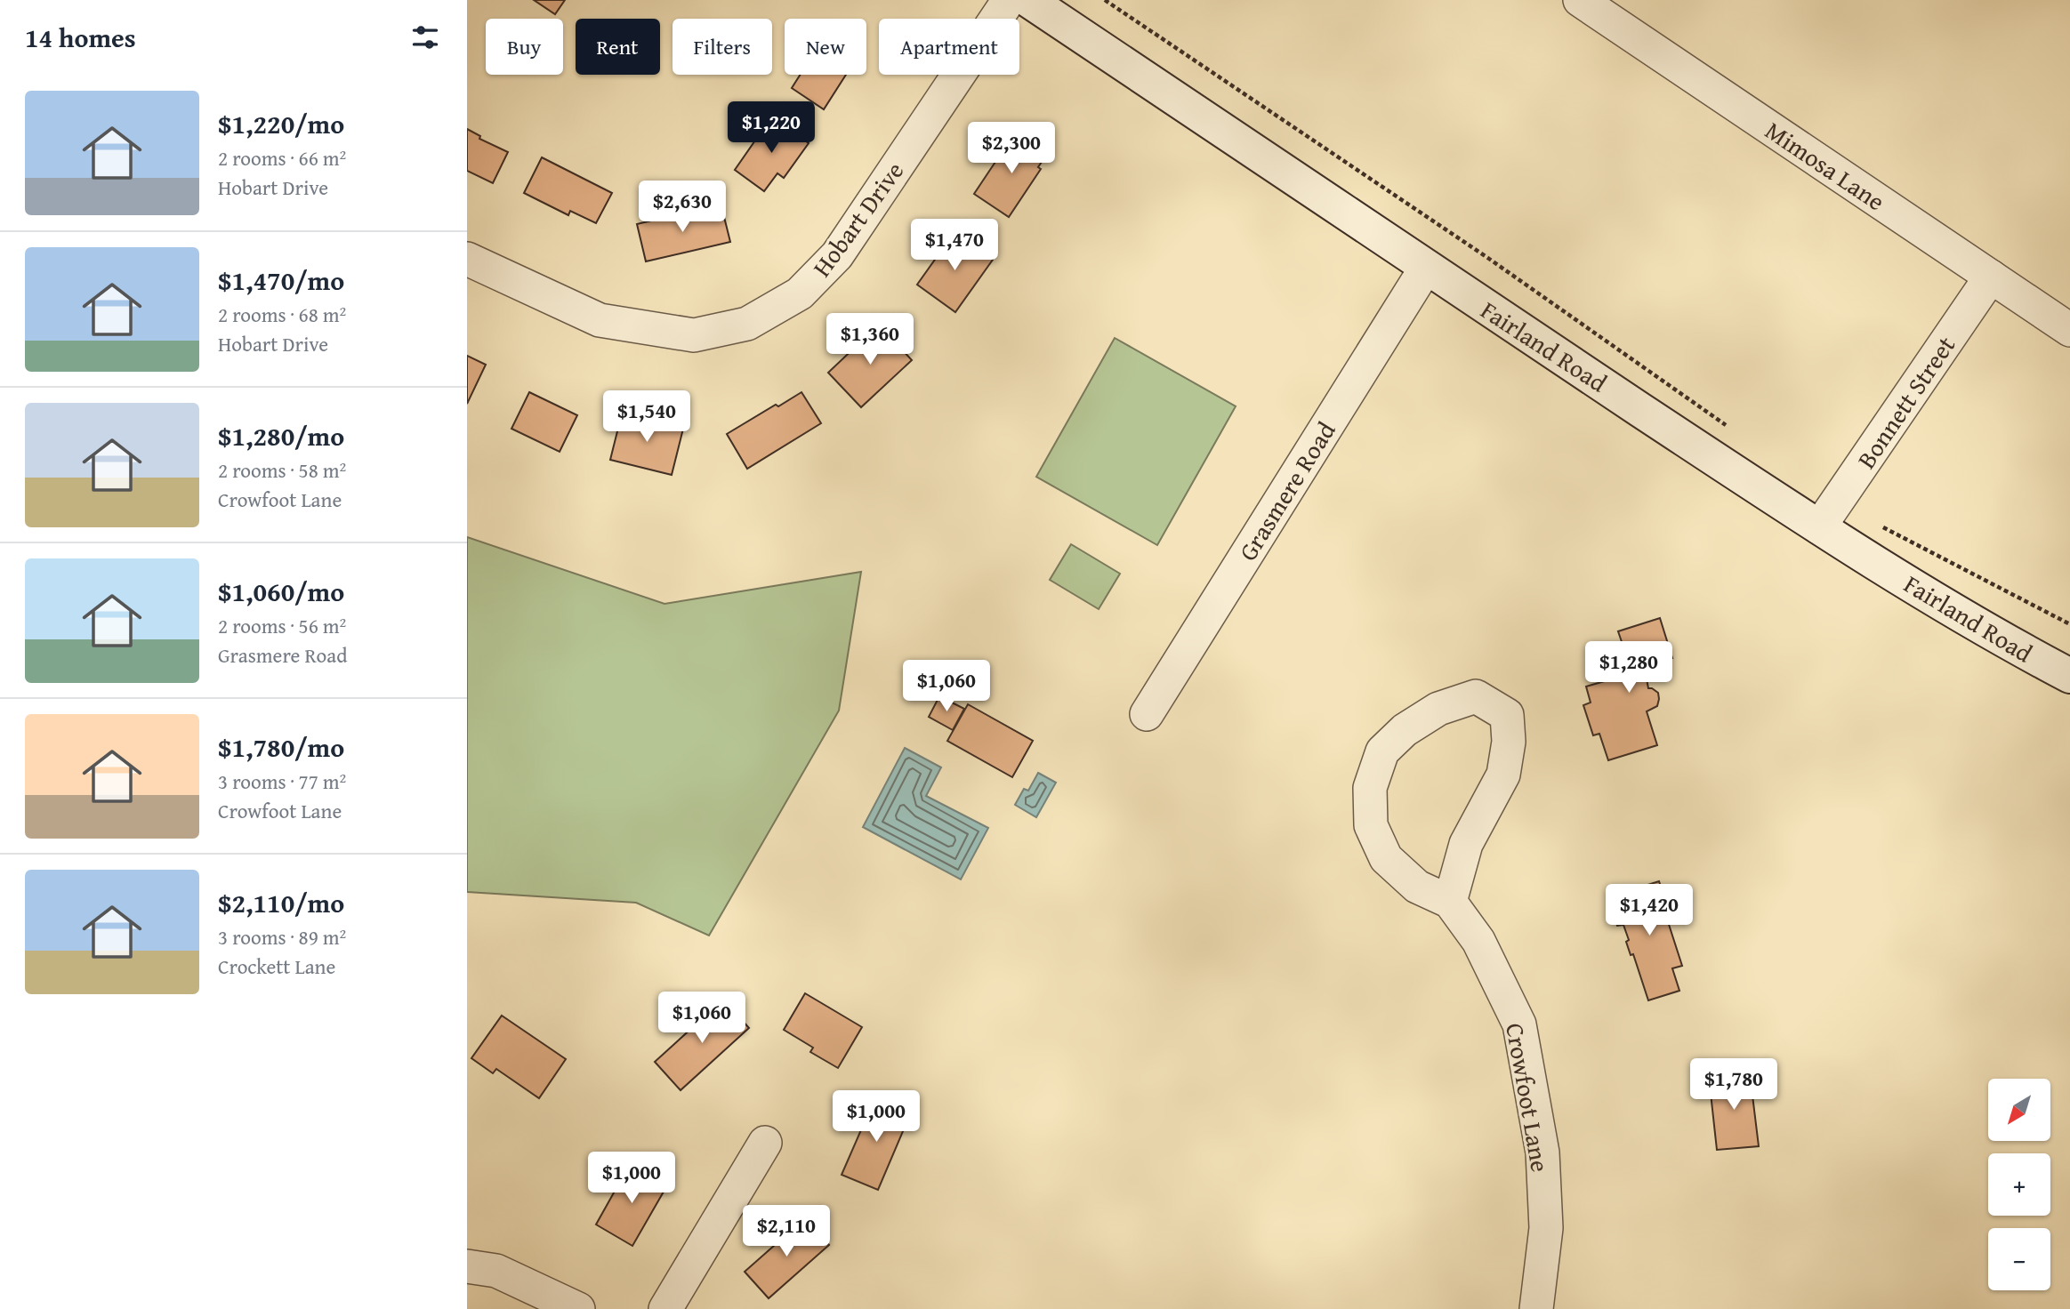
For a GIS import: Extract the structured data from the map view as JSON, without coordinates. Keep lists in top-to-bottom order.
{
  "streets": {
    "main road": ["Fairland Road"],
    "street": [
      "Mimosa Lane",
      "Hobart Drive",
      "Bonnett Street",
      "Grasmere Road",
      "Crowfoot Lane"
    ]
  },
  "crossings": [
    ["Mimosa Lane", "Bonnett Street"],
    ["Fairland Road", "Bonnett Street"],
    ["Fairland Road", "Grasmere Road"]
  ],
  "north": "bottom left",
  "page": {
    "heading": "14 homes",
    "chip": [
      "Buy",
      "Rent",
      "Filters",
      "New",
      "Apartment"
    ],
    "list": [
      {
        "name": "$1,220/mo",
        "note": "2 rooms · 66 m² · Hobart Drive"
      },
      {
        "name": "$1,470/mo",
        "note": "2 rooms · 68 m² · Hobart Drive"
      },
      {
        "name": "$1,280/mo",
        "note": "2 rooms · 58 m² · Crowfoot Lane"
      },
      {
        "name": "$1,060/mo",
        "note": "2 rooms · 56 m² · Grasmere Road"
      },
      {
        "name": "$1,780/mo",
        "note": "3 rooms · 77 m² · Crowfoot Lane"
      },
      {
        "name": "$2,110/mo",
        "note": "3 rooms · 89 m² · Crockett Lane"
      }
    ],
    "price": [
      "$1,220",
      "$2,300",
      "$2,630",
      "$1,470",
      "$1,360",
      "$1,540",
      "$1,280",
      "$1,060",
      "$1,420",
      "$1,060",
      "$1,780",
      "$1,000",
      "$1,000",
      "$2,110"
    ],
    "map_buttons": ["+", "−"]
  }
}
